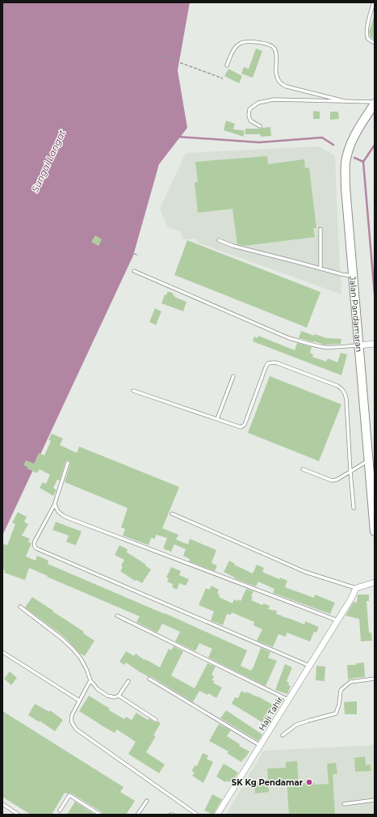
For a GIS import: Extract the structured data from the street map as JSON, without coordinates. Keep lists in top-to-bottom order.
{
  "streets": {
    "main road": ["Jalan Pandamaran"],
    "street": ["Haji Tahir"]
  },
  "water": ["Sungai Langat"],
  "places": ["SK Kg Pendamar"]
}
